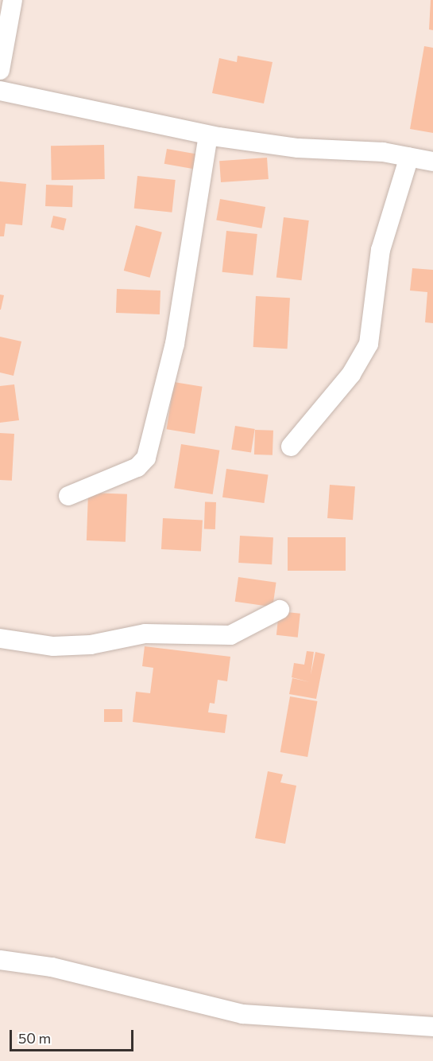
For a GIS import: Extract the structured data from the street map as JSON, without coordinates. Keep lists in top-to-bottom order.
{
  "scale_bar": "50 m"
}
